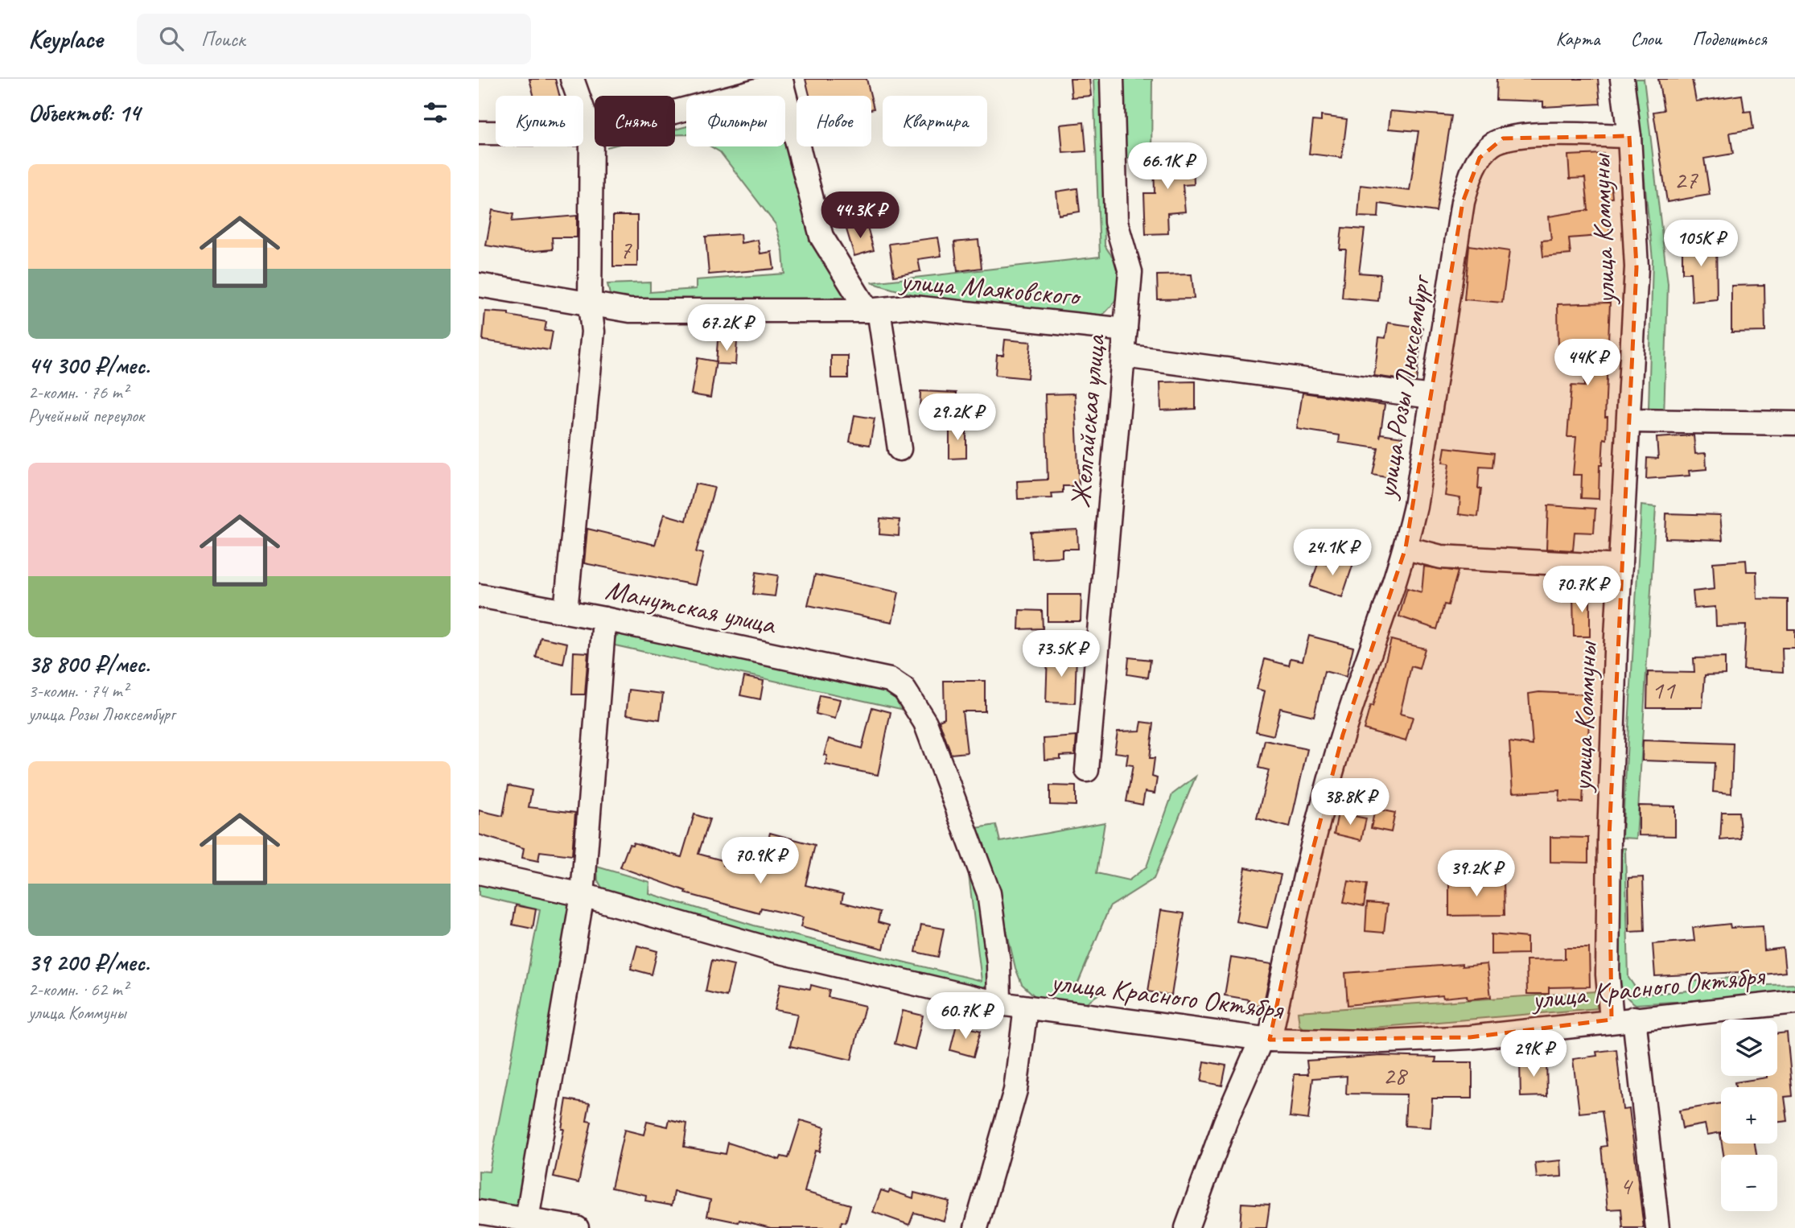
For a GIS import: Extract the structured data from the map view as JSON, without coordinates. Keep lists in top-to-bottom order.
{
  "streets": {
    "street": [
      "улица Коммуны",
      "улица Маяковского",
      "улица Розы Люксембург",
      "Желгайская улица",
      "Манутская улица",
      "улица Красного Октября"
    ]
  },
  "crossings": [
    ["улица Коммуны", "улица Розы Люксембург"],
    ["улица Коммуны", "улица Красного Октября"],
    ["улица Маяковского", "Желгайская улица"],
    ["улица Розы Люксембург", "улица Красного Октября"],
    ["Манутская улица", "улица Красного Октября"]
  ],
  "house_numbers": [
    "27",
    "7",
    "11",
    "28",
    "4"
  ],
  "page": {
    "header": "Keyplace",
    "search": "Поиск",
    "nav": ["Карта", "Слои", "Поделиться"],
    "heading": "Объектов: 14",
    "chip": [
      "Купить",
      "Снять",
      "Фильтры",
      "Новое",
      "Квартира"
    ],
    "price": [
      "66.1K ₽",
      "44.3K ₽",
      "105K ₽",
      "67.2K ₽",
      "44K ₽",
      "29.2K ₽",
      "24.1K ₽",
      "70.7K ₽",
      "73.5K ₽",
      "38.8K ₽",
      "70.9K ₽",
      "39.2K ₽",
      "60.7K ₽",
      "29K ₽"
    ],
    "list": [
      {
        "name": "44 300 ₽/мес.",
        "note": "2-комн. · 76 m² · Ручейный переулок"
      },
      {
        "name": "38 800 ₽/мес.",
        "note": "3-комн. · 74 m² · улица Розы Люксембург"
      },
      {
        "name": "39 200 ₽/мес.",
        "note": "2-комн. · 62 m² · улица Коммуны"
      }
    ],
    "map_buttons": ["+", "−"]
  }
}
